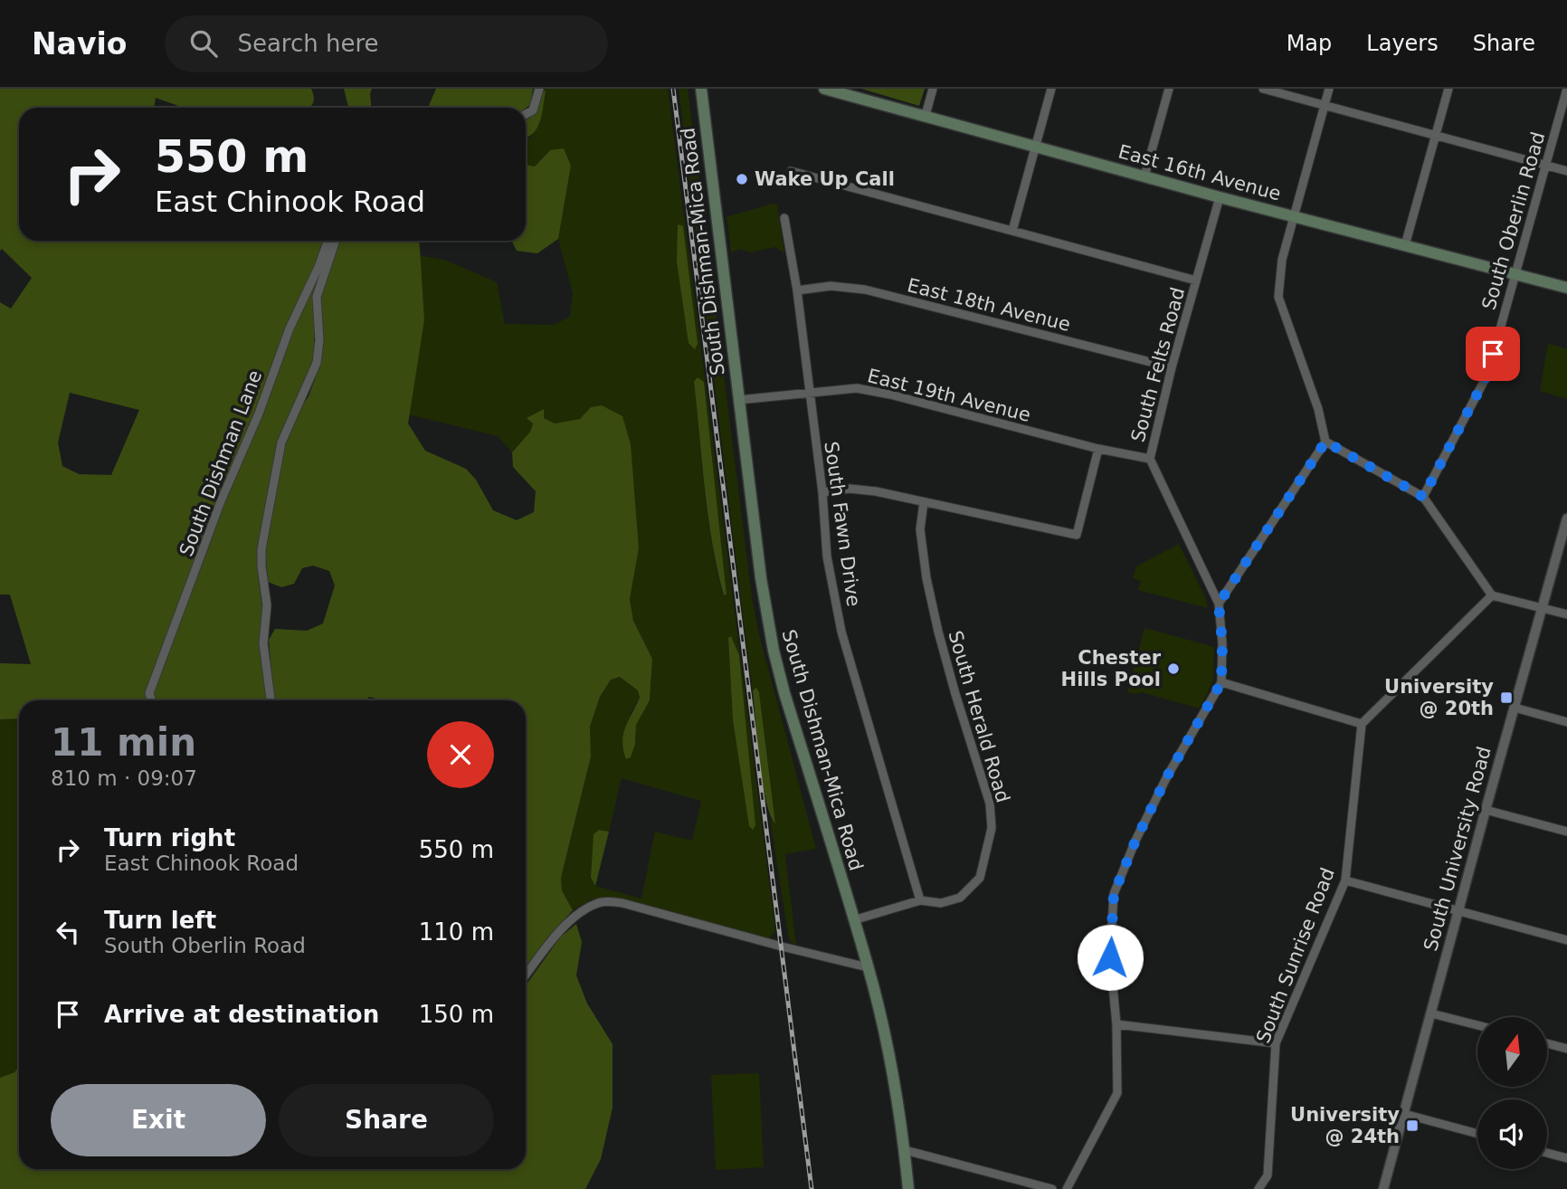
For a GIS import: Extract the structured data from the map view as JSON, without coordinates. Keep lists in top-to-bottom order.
{
  "streets": {
    "main road": ["East 16th Avenue", "South Dishman-Mica Road"],
    "street": [
      "South Oberlin Road",
      "East 18th Avenue",
      "South Felts Road",
      "East 19th Avenue",
      "South Dishman Lane",
      "South Fawn Drive",
      "South Herald Road",
      "South University Road",
      "South Sunrise Road"
    ]
  },
  "crossings": [
    ["East 16th Avenue", "South Oberlin Road"],
    ["East 16th Avenue", "South Felts Road"],
    ["South Dishman-Mica Road", "East 19th Avenue"],
    ["South Dishman-Mica Road", "South Herald Road"],
    ["East 18th Avenue", "South Felts Road"],
    ["East 18th Avenue", "South Fawn Drive"],
    ["South Felts Road", "East 19th Avenue"],
    ["East 19th Avenue", "South Fawn Drive"],
    ["South Fawn Drive", "South Herald Road"]
  ],
  "places": {
    "other": ["Wake Up Call", "Chester Hills Pool"],
    "transit": ["University @ 20th", "University @ 24th"]
  },
  "north": "top",
  "page": {
    "header": "Navio",
    "search": "Search here",
    "nav": ["Map", "Layers", "Share"],
    "turn": ["550 m", "East Chinook Road"],
    "heading": ["11 min", "810 m · 09:07"],
    "list": [
      {
        "name": "Turn right",
        "note": "East Chinook Road",
        "value": "550 m"
      },
      {
        "name": "Turn left",
        "note": "South Oberlin Road",
        "value": "110 m"
      },
      {
        "name": "Arrive at destination",
        "value": "150 m"
      }
    ],
    "buttons": ["Exit", "Share"]
  }
}
